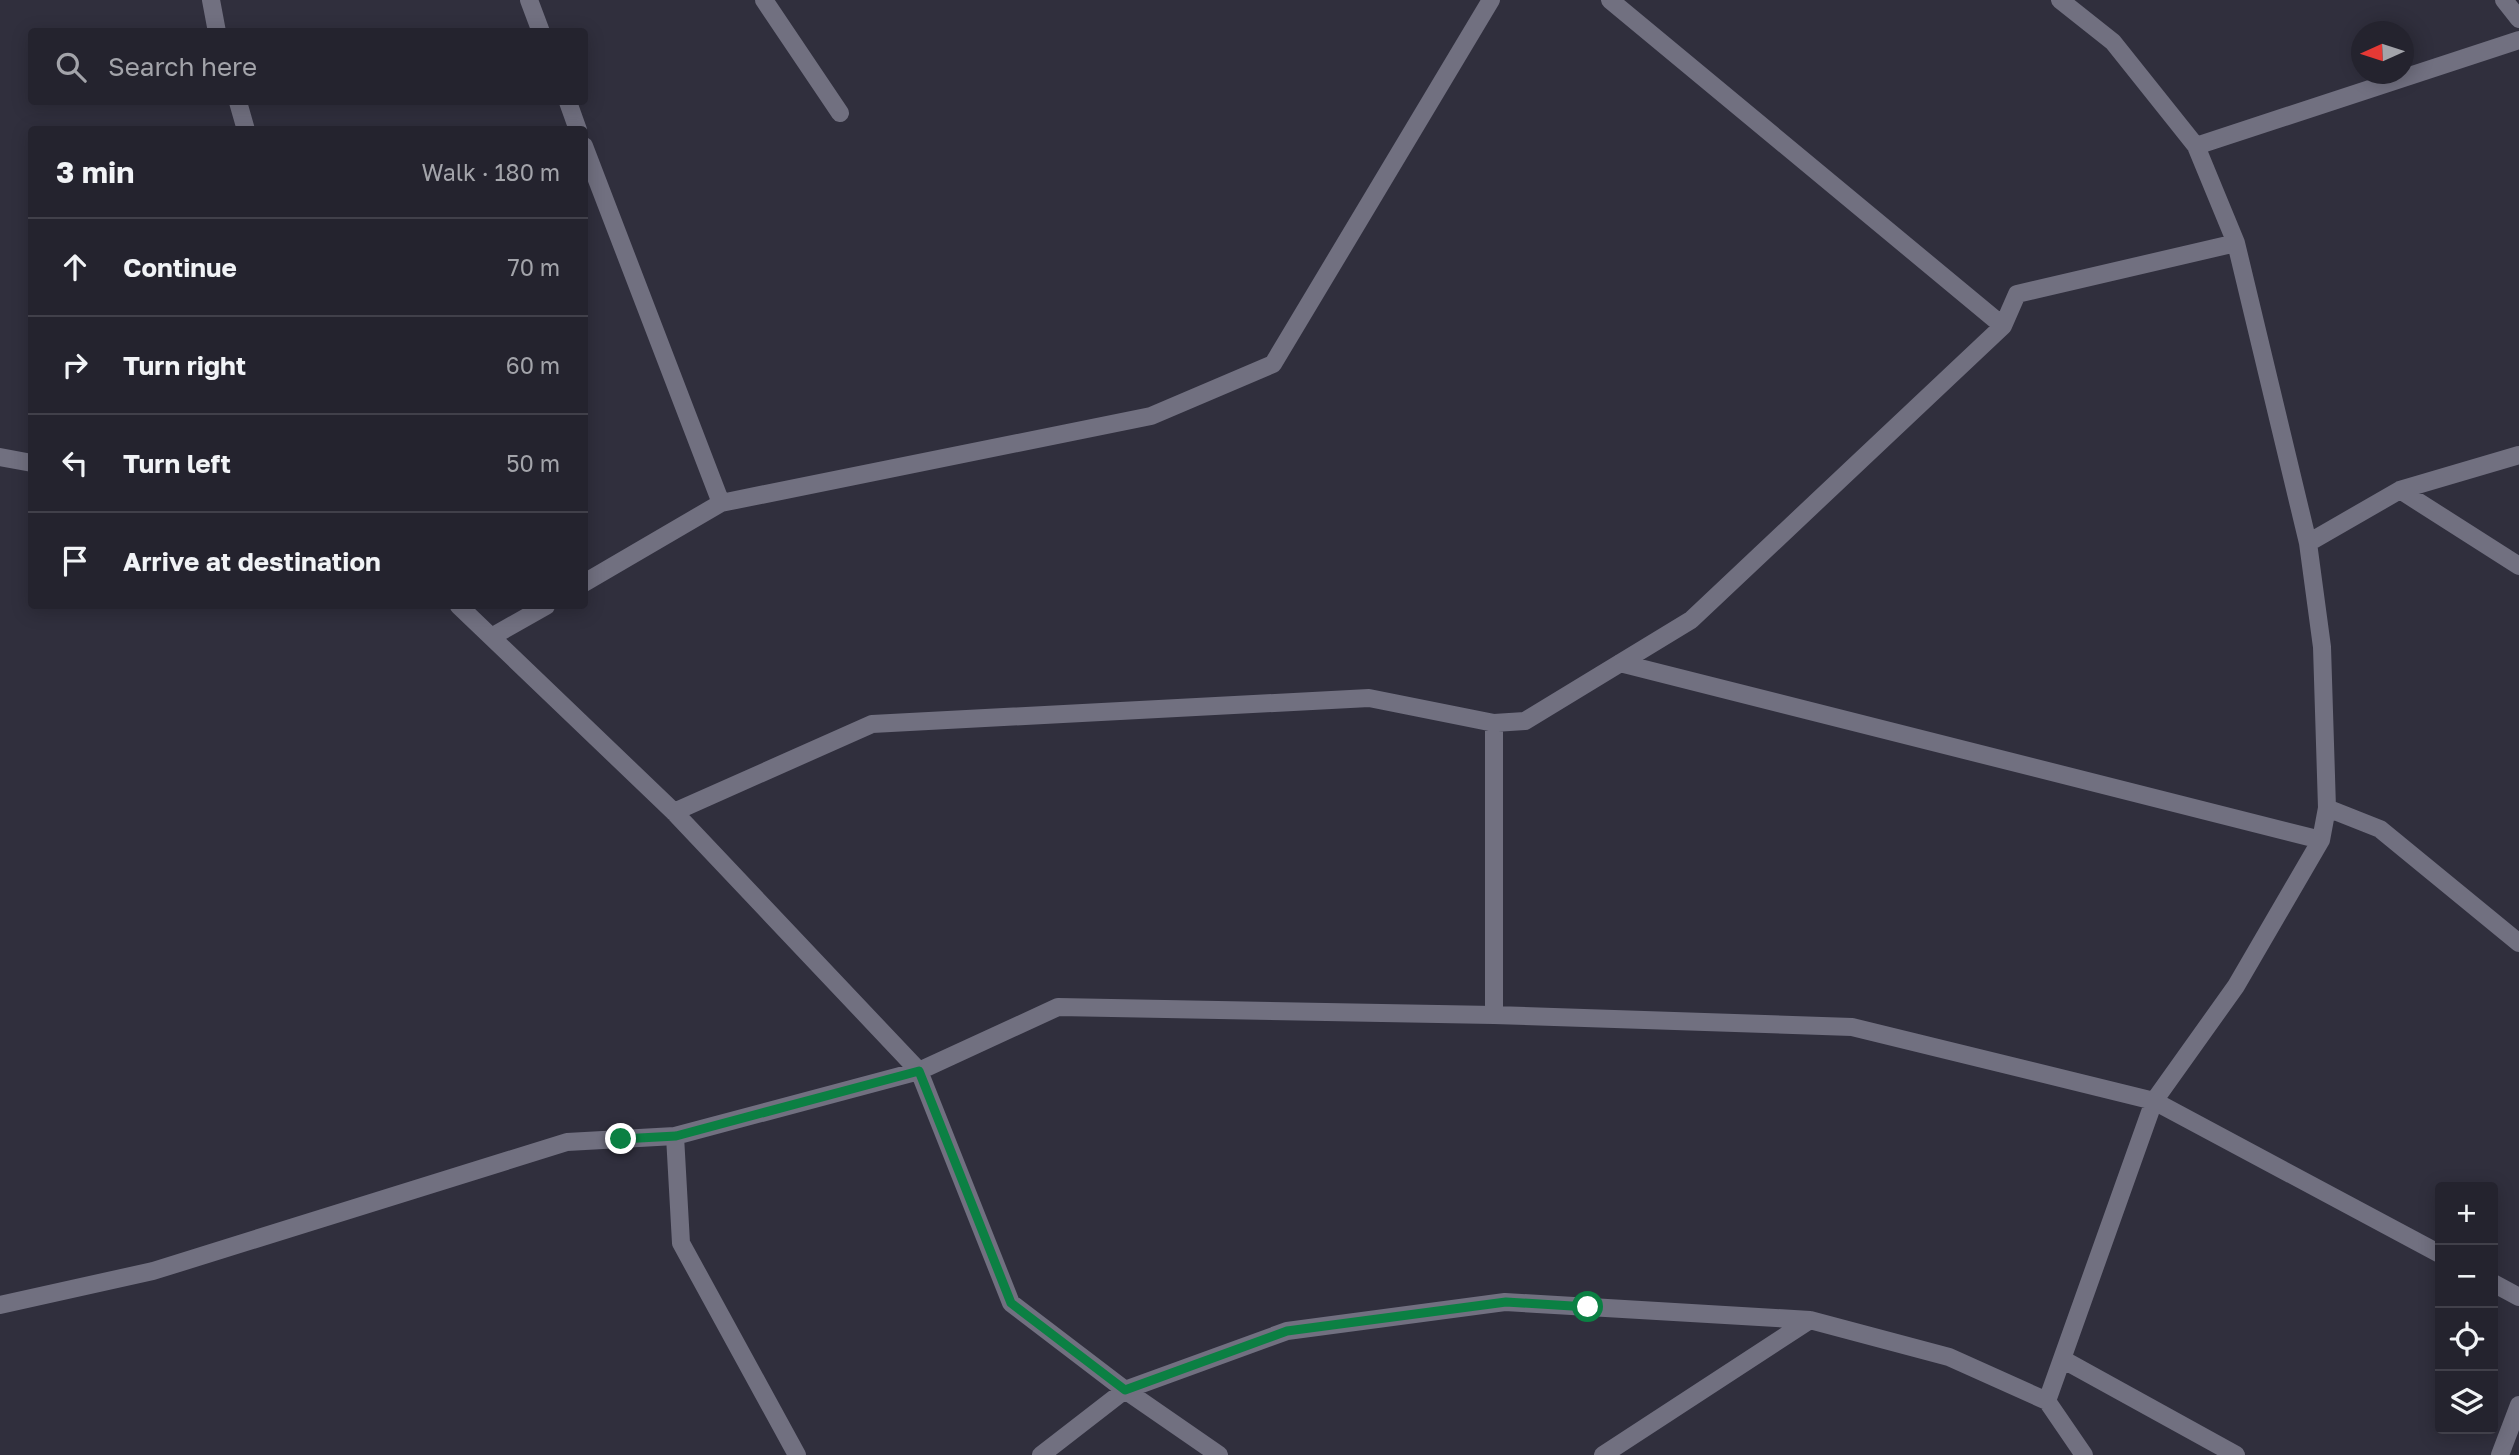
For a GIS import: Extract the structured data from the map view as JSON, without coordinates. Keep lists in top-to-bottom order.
{
  "north": "left",
  "page": {
    "search": "Search here",
    "heading": ["3 min", "Walk · 180 m"],
    "list": [
      ["Continue", "70 m"],
      ["Turn right", "60 m"],
      ["Turn left", "50 m"],
      "Arrive at destination"
    ],
    "map_buttons": ["+", "−"]
  }
}
